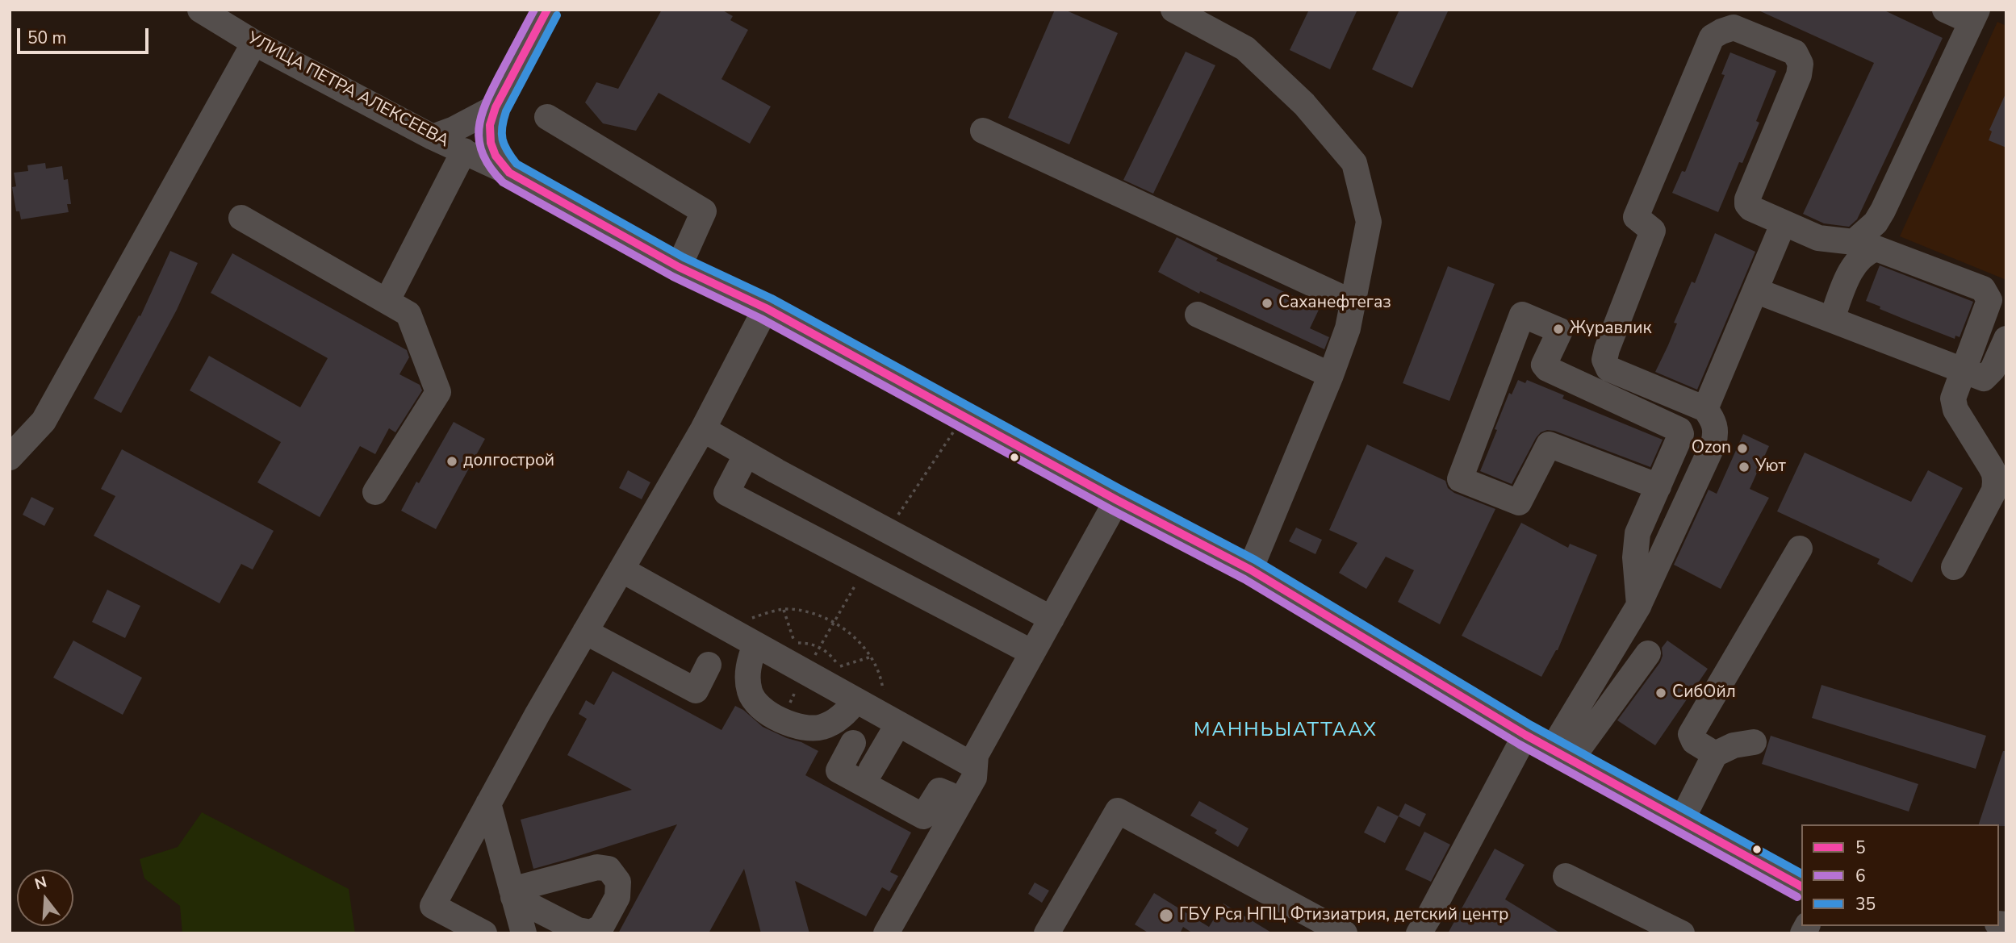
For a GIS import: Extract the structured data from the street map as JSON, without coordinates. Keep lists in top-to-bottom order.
{
  "streets": {
    "street": ["УЛИЦА ПЕТРА АЛЕКСЕЕВА"]
  },
  "districts": ["МАННЬЫАТТААХ"],
  "places": [
    "Саханефтегаз",
    "Журавлик",
    "Ozon",
    "долгострой",
    "Уют",
    "СибОйл",
    "ГБУ Рся НПЦ Фтизиатрия, детский центр"
  ],
  "lines": ["transit line 5", "transit line 6", "transit line 35"],
  "legend": ["5", "6", "35"],
  "scale_bar": "50 m",
  "north": "top"
}
